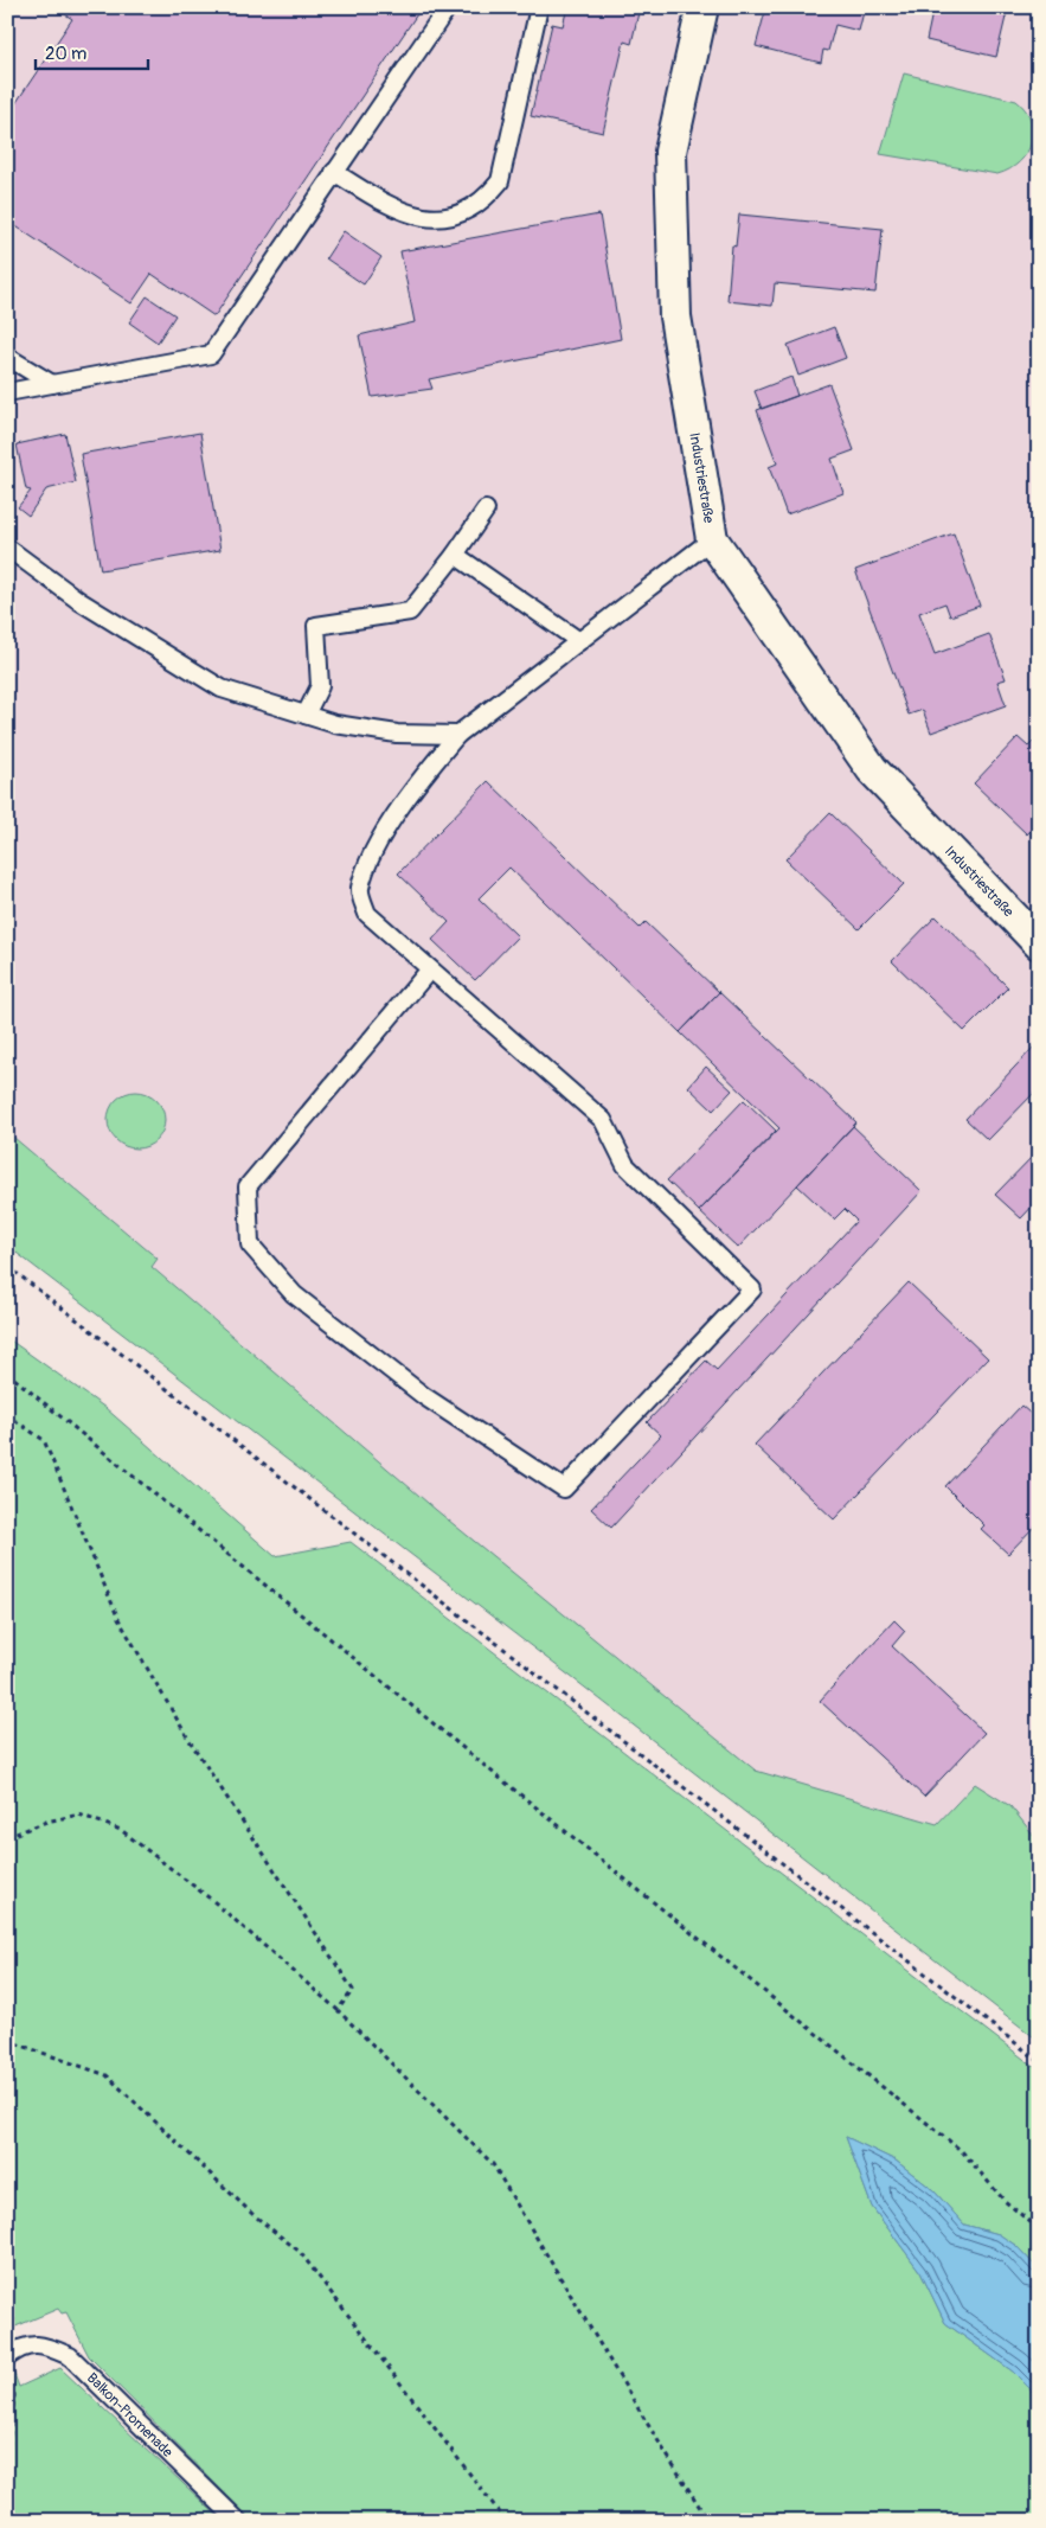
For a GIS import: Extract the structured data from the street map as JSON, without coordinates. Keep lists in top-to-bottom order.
{
  "streets": {
    "street": ["Industriestraße"],
    "lane": ["Balkon-Promenade"]
  },
  "scale_bar": "20 m"
}
